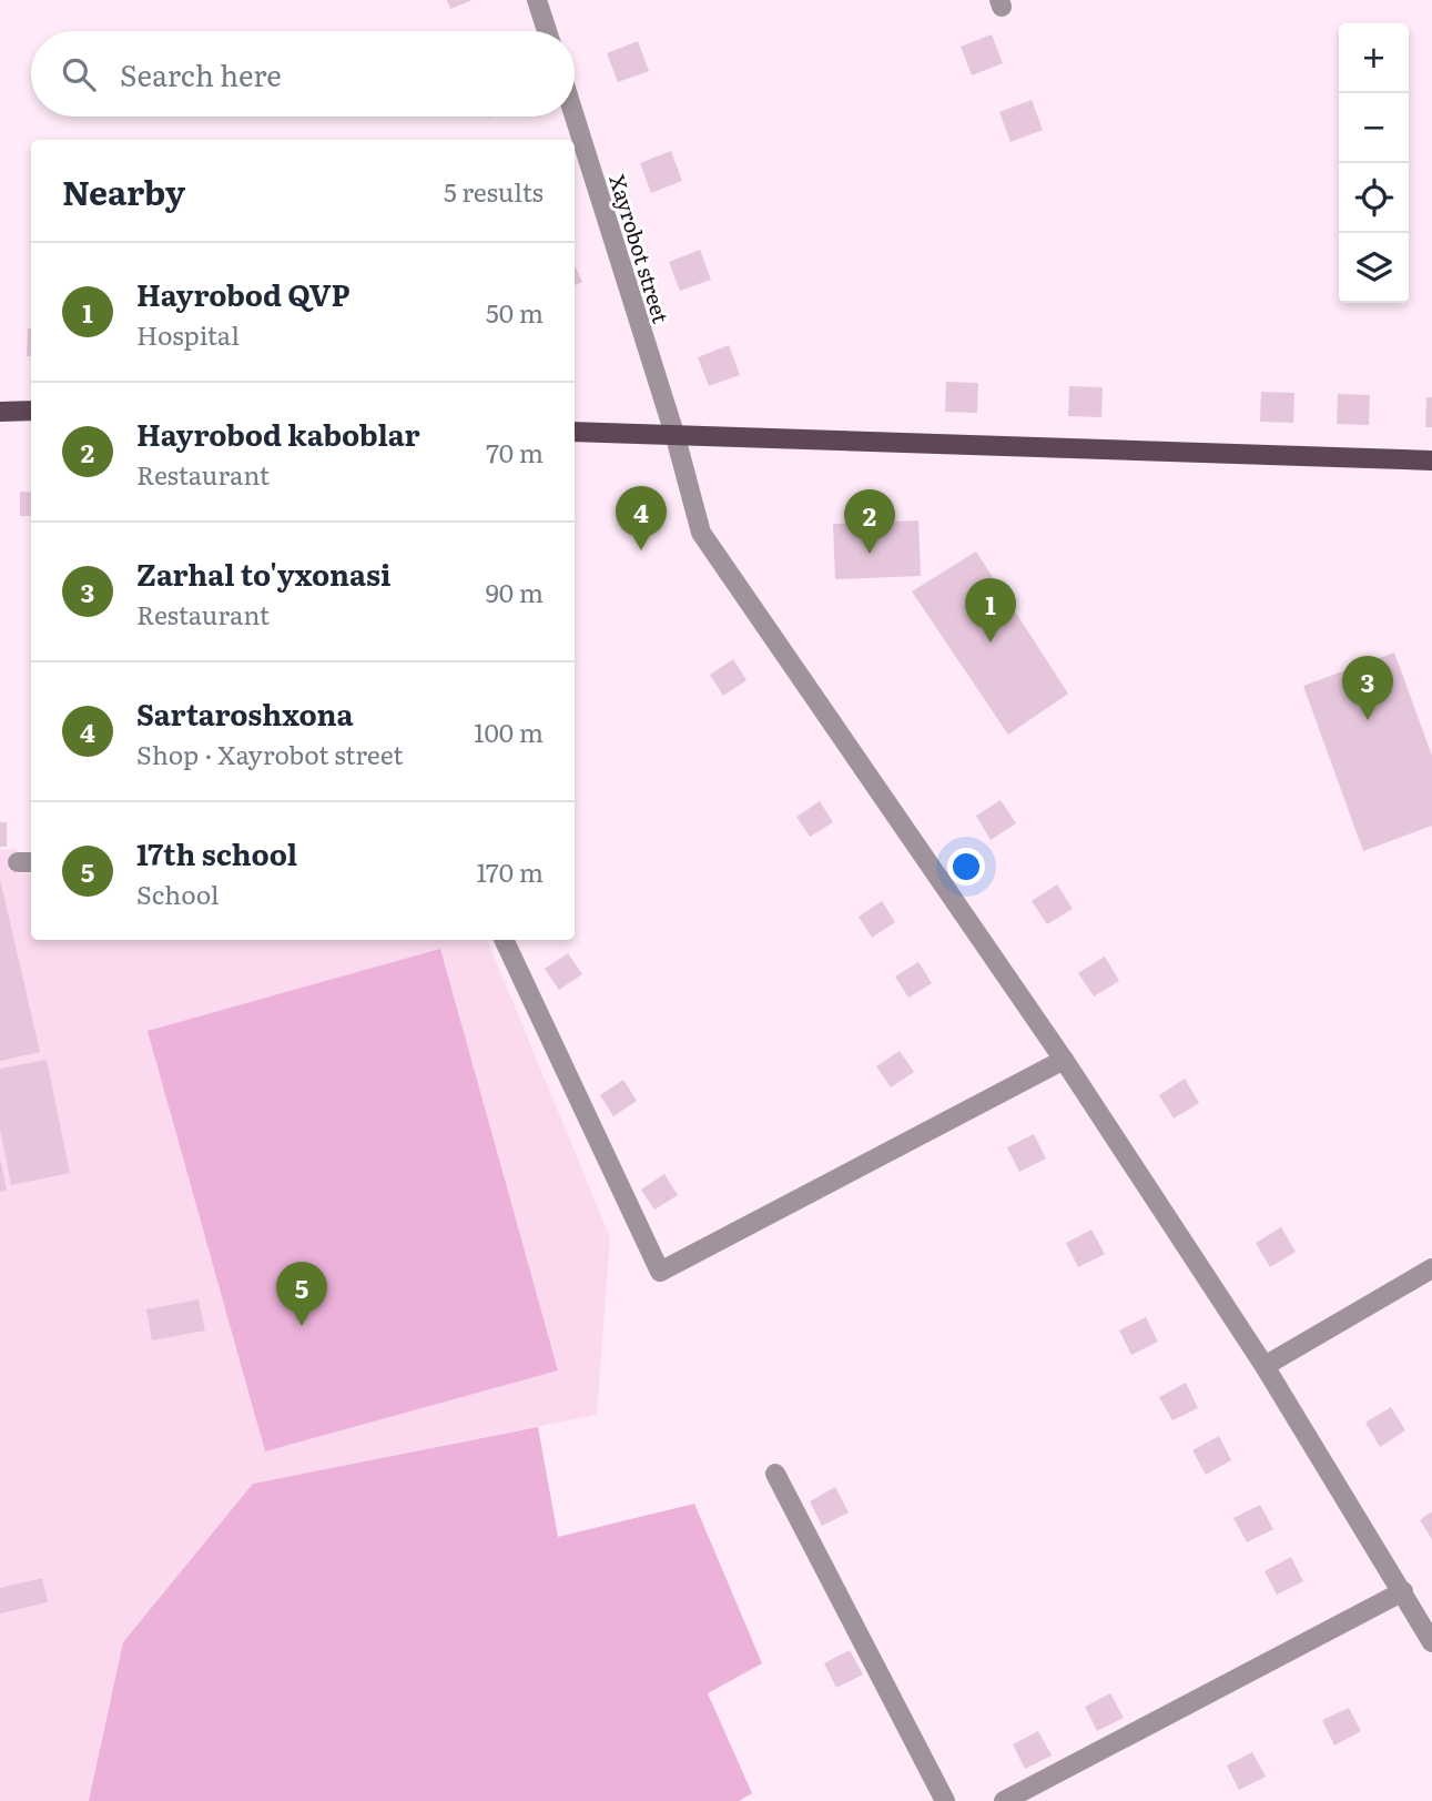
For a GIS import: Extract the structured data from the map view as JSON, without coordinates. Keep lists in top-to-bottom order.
{
  "streets": {
    "street": ["Xayrobot street"]
  },
  "page": {
    "map_buttons": ["+", "−"],
    "search": "Search here",
    "heading": ["Nearby", "5 results"],
    "list": [
      {
        "mark": "1",
        "name": "Hayrobod QVP",
        "note": "Hospital",
        "value": "50 m"
      },
      {
        "mark": "2",
        "name": "Hayrobod kaboblar",
        "note": "Restaurant",
        "value": "70 m"
      },
      {
        "mark": "3",
        "name": "Zarhal to'yxonasi",
        "note": "Restaurant",
        "value": "90 m"
      },
      {
        "mark": "4",
        "name": "Sartaroshxona",
        "note": "Shop · Xayrobot street",
        "value": "100 m"
      },
      {
        "mark": "5",
        "name": "17th school",
        "note": "School",
        "value": "170 m"
      }
    ],
    "pins": [
      "4",
      "2",
      "1",
      "3",
      "5"
    ]
  }
}
